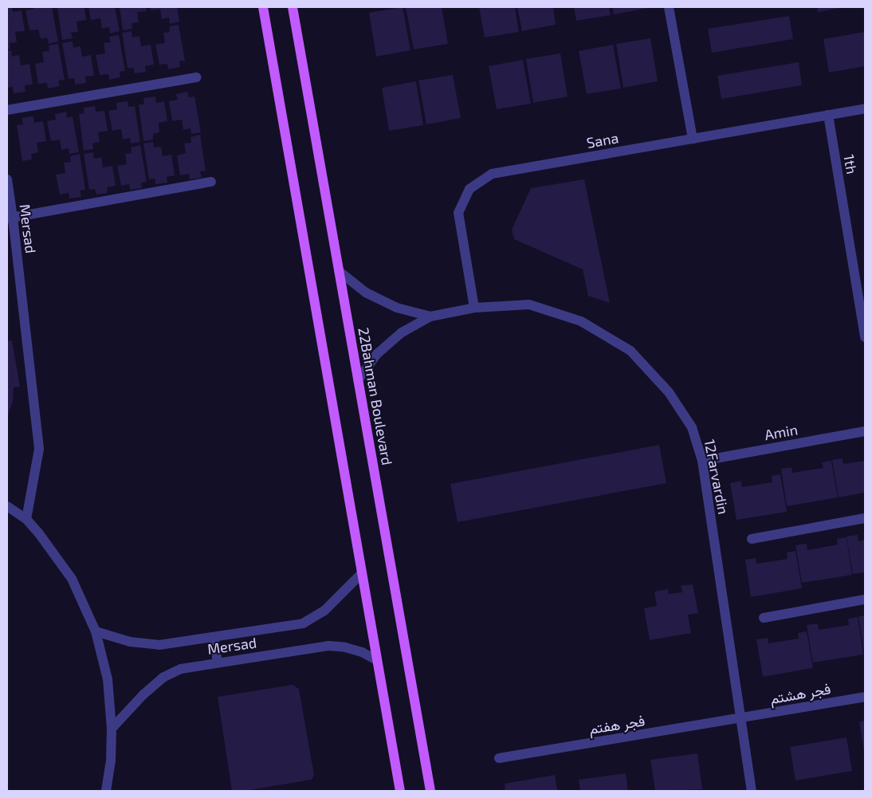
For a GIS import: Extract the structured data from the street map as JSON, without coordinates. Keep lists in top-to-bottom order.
{
  "streets": {
    "main road": ["22Bahman Boulevard"],
    "street": [
      "Sana",
      "1th",
      "Mersad",
      "Amin",
      "12Farvardin",
      "فجر هشتم",
      "فجر هفتم"
    ]
  },
  "crossings": [
    ["Sana", "1th"],
    ["Sana", "12Farvardin"],
    ["Amin", "12Farvardin"],
    ["12Farvardin", "فجر هشتم"],
    ["12Farvardin", "فجر هفتم"],
    ["فجر هشتم", "فجر هفتم"]
  ]
}
